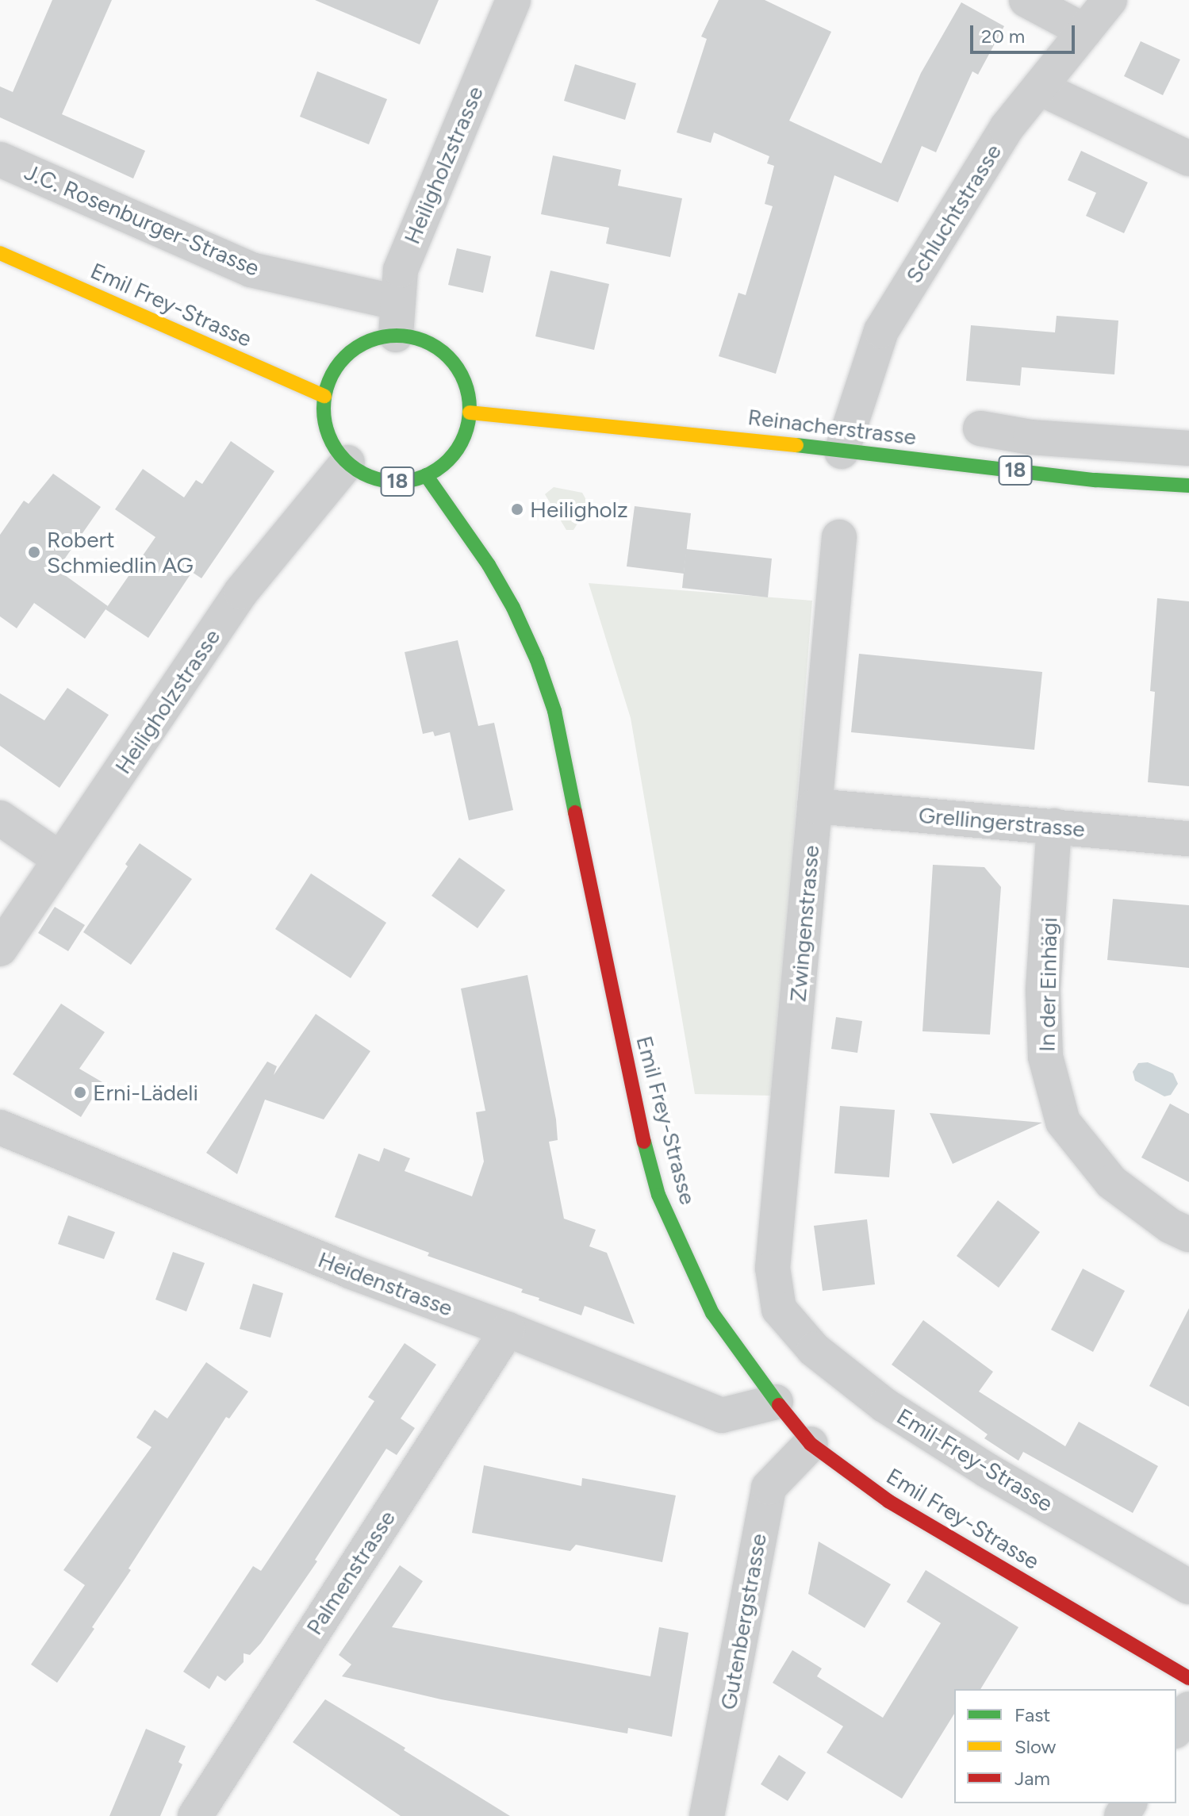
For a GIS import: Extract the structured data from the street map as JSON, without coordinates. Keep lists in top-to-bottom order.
{
  "streets": {
    "main road": ["Emil Frey-Strasse", "Reinacherstrasse", "18"],
    "street": [
      "Heiligholzstrasse",
      "Schluchtstrasse",
      "J.C. Rosenburger-Strasse",
      "Grellingerstrasse",
      "Zwingenstrasse",
      "In der Einhägi",
      "Heidenstrasse",
      "Emil-Frey-Strasse",
      "Palmenstrasse",
      "Gutenbergstrasse"
    ]
  },
  "crossings": [
    ["Heiligholzstrasse", "J.C. Rosenburger-Strasse"],
    ["Heiligholzstrasse", "Emil Frey-Strasse"],
    ["Heiligholzstrasse", "Reinacherstrasse"],
    ["Heiligholzstrasse", "18"],
    ["Schluchtstrasse", "Reinacherstrasse"],
    ["J.C. Rosenburger-Strasse", "Emil Frey-Strasse"],
    ["J.C. Rosenburger-Strasse", "Reinacherstrasse"],
    ["J.C. Rosenburger-Strasse", "18"],
    ["Emil Frey-Strasse", "Reinacherstrasse"],
    ["Emil Frey-Strasse", "18"],
    ["Emil Frey-Strasse", "Heidenstrasse"],
    ["Emil Frey-Strasse", "Gutenbergstrasse"],
    ["Reinacherstrasse", "18"],
    ["Grellingerstrasse", "Zwingenstrasse"],
    ["Grellingerstrasse", "In der Einhägi"],
    ["Zwingenstrasse", "Emil-Frey-Strasse"],
    ["Heidenstrasse", "Palmenstrasse"]
  ],
  "places": ["Heiligholz", "Robert Schmiedlin AG", "Erni-Lädeli"],
  "legend": ["Fast", "Slow", "Jam"],
  "scale_bar": "20 m"
}
